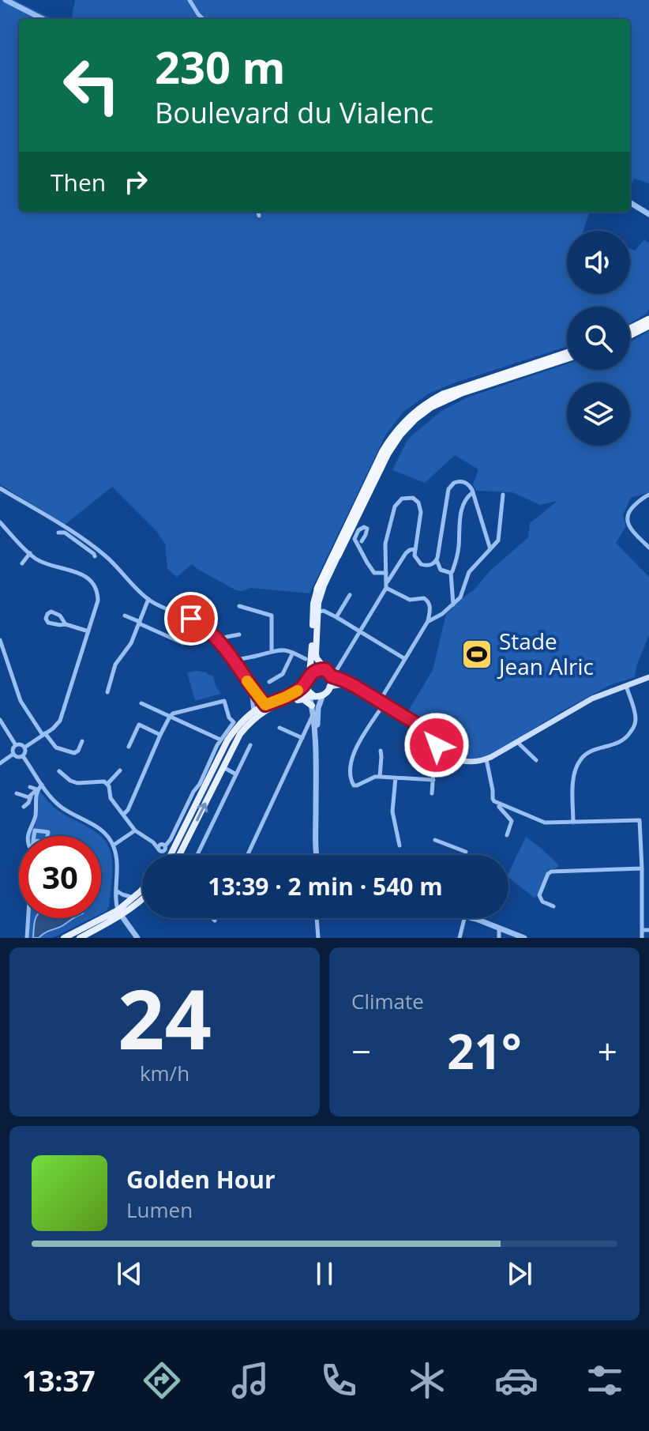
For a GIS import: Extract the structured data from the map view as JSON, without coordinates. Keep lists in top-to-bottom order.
{
  "places": {
    "sports": ["Stade Jean Alric"]
  },
  "page": {
    "turn": ["230 m", "Boulevard du Vialenc"],
    "then": "Then",
    "limit": "30",
    "trip": "13:39 · 2 min · 540 m",
    "tile": [
      ["24", "km/h"],
      "Climate"
    ],
    "heat": ["−", "21°", "+"],
    "song": ["Golden Hour", "Lumen"],
    "tabs": "13:37"
  }
}
